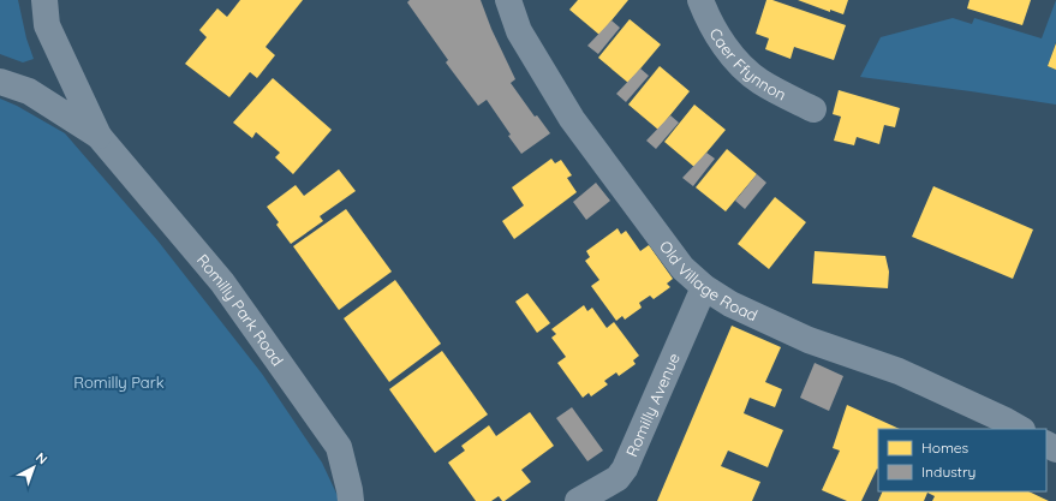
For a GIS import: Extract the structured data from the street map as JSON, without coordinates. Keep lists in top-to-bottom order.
{
  "streets": {
    "street": [
      "Caer Ffynnon",
      "Old Village Road",
      "Romilly Park Road",
      "Romilly Avenue"
    ]
  },
  "crossings": [
    ["Old Village Road", "Romilly Avenue"]
  ],
  "parks": ["Romilly Park"],
  "legend": ["Homes", "Industry"],
  "north": "top right"
}
